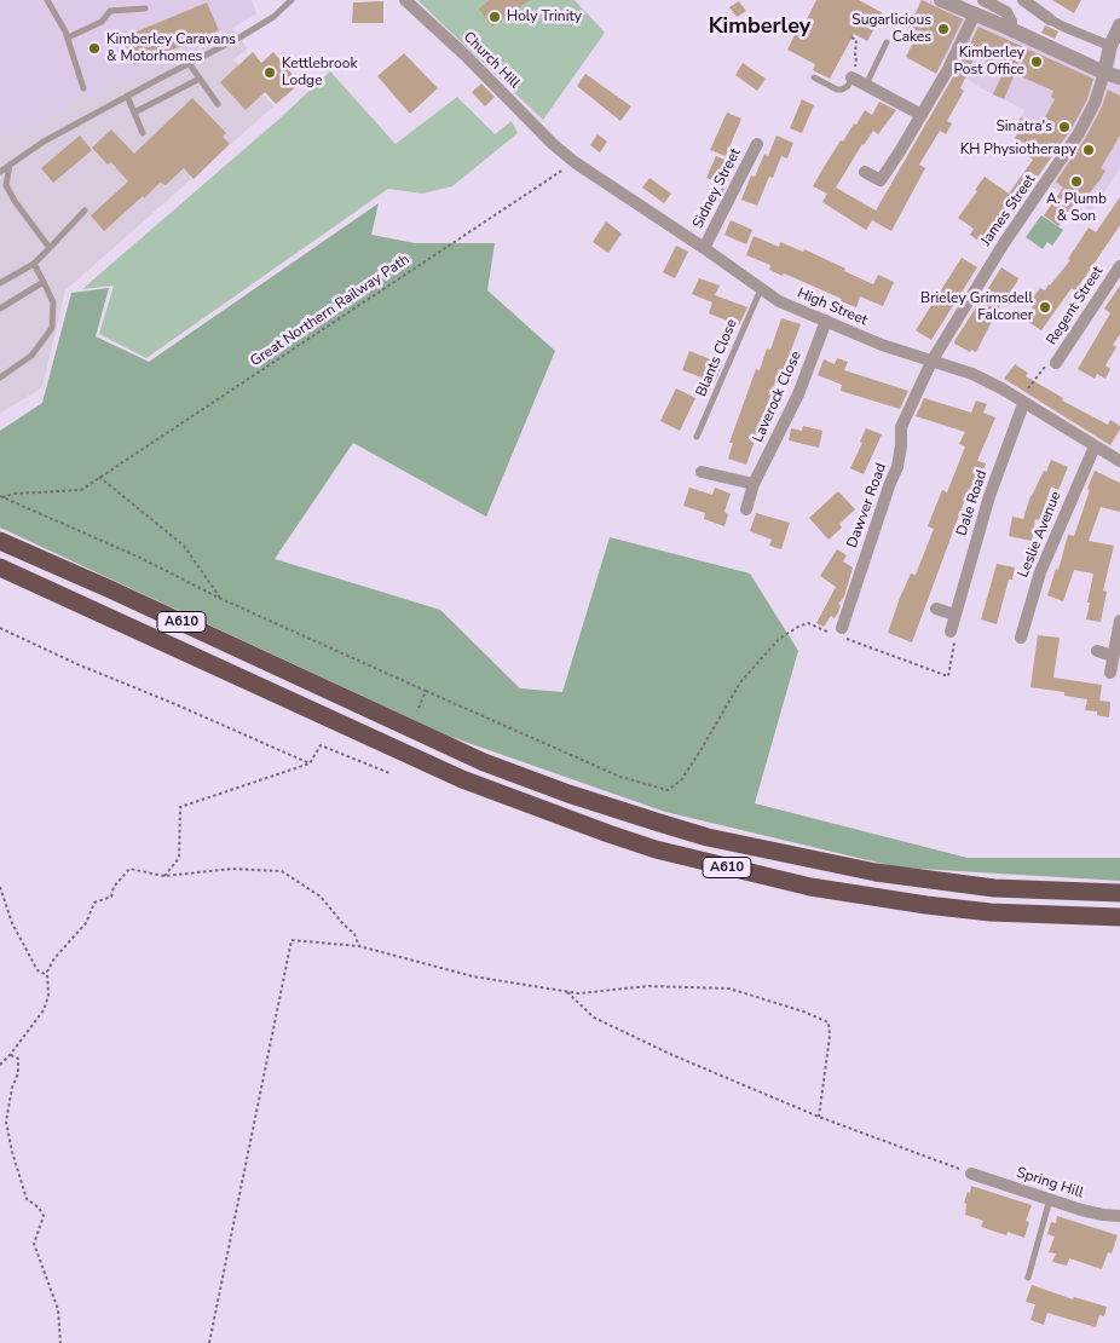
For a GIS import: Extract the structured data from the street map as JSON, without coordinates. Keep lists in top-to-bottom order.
{
  "streets": {
    "highway": ["A610"],
    "street": [
      "Church Hill",
      "Sidney Street",
      "James Street",
      "Regent Street",
      "High Street",
      "Laverock Close",
      "Dale Road",
      "Dawver Road",
      "Leslie Avenue",
      "Spring Hill"
    ],
    "lane": ["Blants Close"],
    "path": ["Great Northern Railway Path"]
  },
  "crossings": [
    ["Church Hill", "High Street"],
    ["Sidney Street", "High Street"],
    ["James Street", "High Street"],
    ["James Street", "Dawver Road"],
    ["High Street", "Great Northern Railway Path"],
    ["High Street", "Blants Close"],
    ["High Street", "Laverock Close"],
    ["High Street", "Dale Road"],
    ["High Street", "Dawver Road"],
    ["High Street", "Leslie Avenue"]
  ],
  "districts": ["Kimberley"],
  "places": [
    "Holy Trinity",
    "Sugarlicious Cakes",
    "Kimberley Caravans & Motorhomes",
    "Kimberley Post Office",
    "Kettlebrook Lodge",
    "Sinatra's",
    "KH Physiotherapy",
    "A. Plumb & Son",
    "Brieley Grimsdell Falconer"
  ]
}
